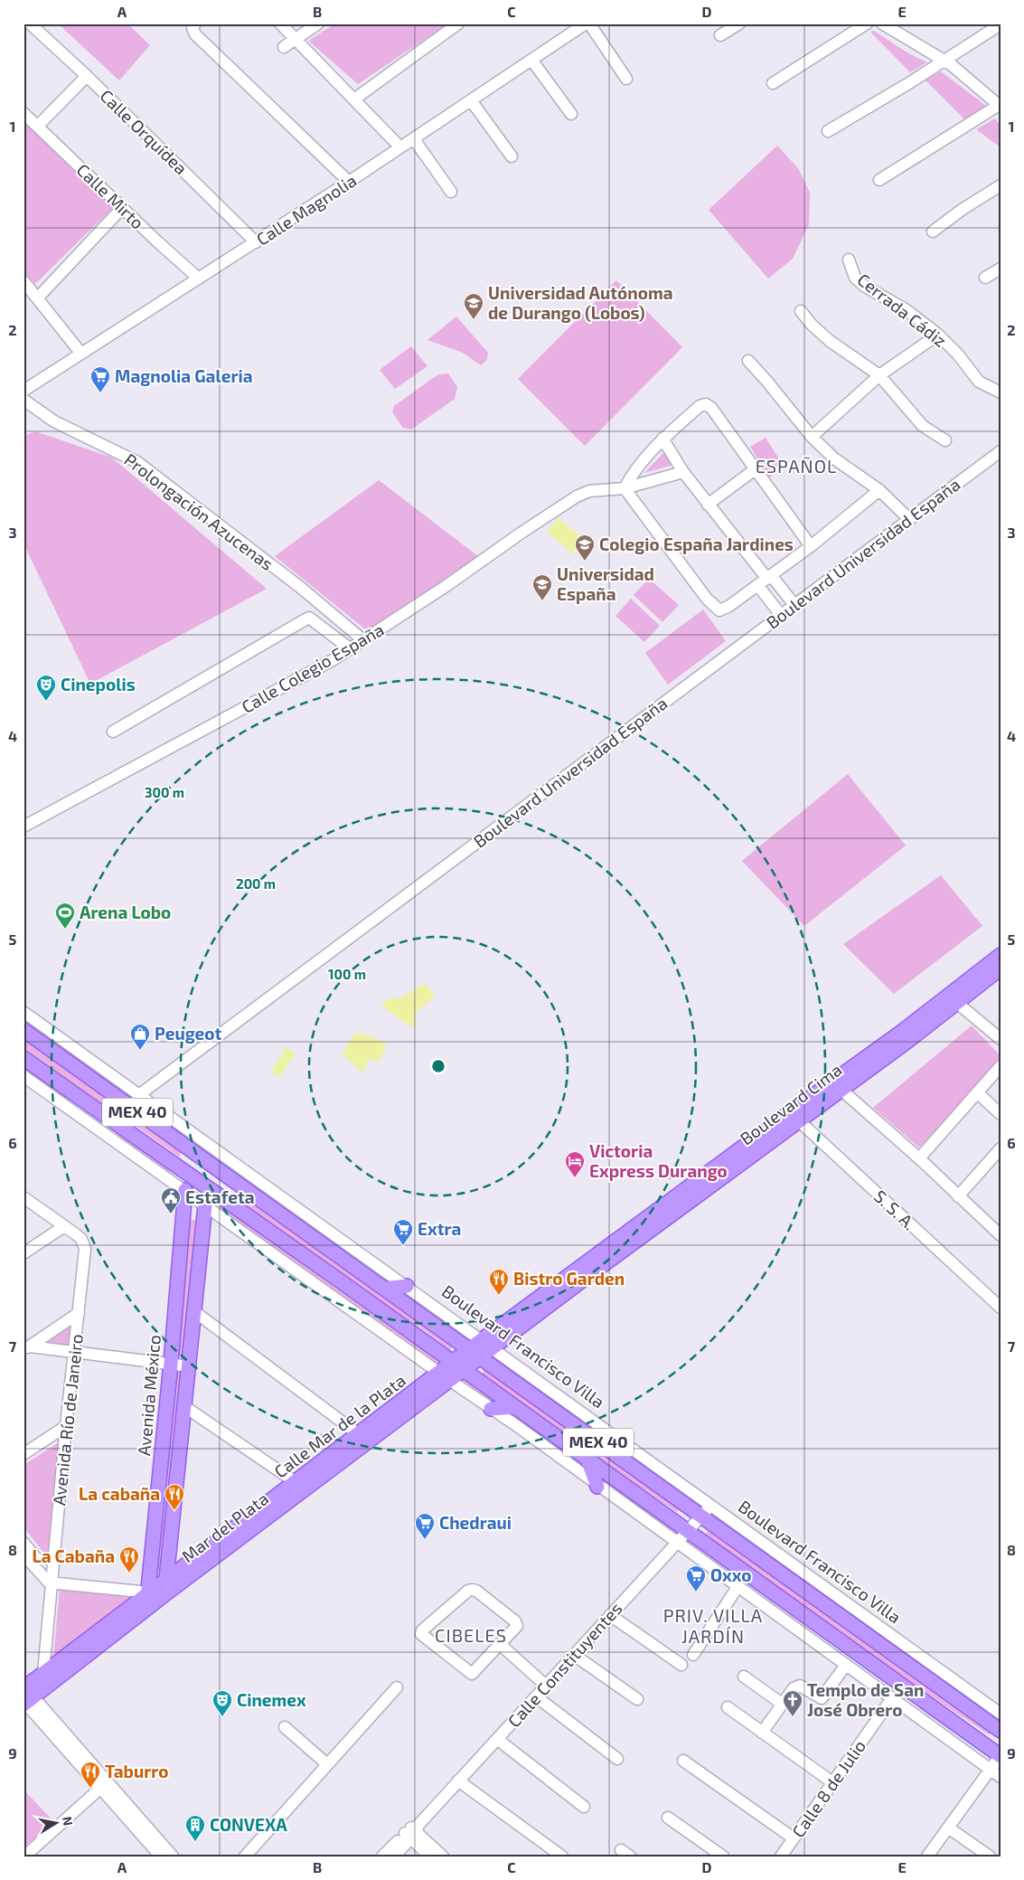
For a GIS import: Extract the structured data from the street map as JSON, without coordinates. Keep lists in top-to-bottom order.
{
  "streets": {
    "main road": [
      "Boulevard Cima",
      "MEX 40",
      "Boulevard Francisco Villa",
      "Avenida México",
      "Calle Mar de la Plata",
      "Mar del Plata"
    ],
    "street": [
      "Calle Orquídea",
      "Calle Mirto",
      "Calle Magnolia",
      "Cerrada Cádiz",
      "Prolongación Azucenas",
      "Boulevard Universidad España",
      "Calle Colegio España",
      "S. S. A.",
      "Avenida Río de Janeiro",
      "Calle Constituyentes",
      "Calle 8 de Julio"
    ]
  },
  "crossings": [
    ["Calle Orquídea", "Calle Magnolia"],
    ["Calle Mirto", "Calle Magnolia"],
    ["Prolongación Azucenas", "Calle Colegio España"],
    ["Boulevard Universidad España", "Boulevard Francisco Villa"],
    ["Boulevard Cima", "MEX 40"],
    ["Boulevard Cima", "S. S. A."],
    ["Boulevard Cima", "Boulevard Francisco Villa"],
    ["Boulevard Cima", "Mar del Plata"],
    ["MEX 40", "Calle Constituyentes"],
    ["Boulevard Francisco Villa", "Calle Constituyentes"],
    ["Avenida México", "Calle Mar de la Plata"],
    ["Avenida México", "Mar del Plata"],
    ["Calle Mar de la Plata", "Mar del Plata"]
  ],
  "districts": ["ESPAÑOL", "PRIV. VILLA JARDÍN", "CIBELES"],
  "places": {
    "school or university": ["Universidad Autónoma de Durango (Lobos)", "Colegio España Jardines", "Universidad España"],
    "supermarket": [
      "Magnolia Galeria",
      "Extra",
      "Chedraui",
      "Oxxo"
    ],
    "theatre": ["Cinepolis", "Cinemex"],
    "sports": ["Arena Lobo"],
    "shop": ["Peugeot"],
    "hotel": ["Victoria Express Durango"],
    "public building": ["Estafeta"],
    "restaurant": [
      "Bistro Garden",
      "La cabaña",
      "La Cabaña",
      "Taburro"
    ],
    "church": ["Templo de San José Obrero"],
    "building": ["CONVEXA"]
  },
  "north": "right",
  "grid": {
    "columns": [
      "A",
      "B",
      "C",
      "D",
      "E"
    ],
    "rows": [
      "1",
      "2",
      "3",
      "4",
      "5",
      "6",
      "7",
      "8",
      "9"
    ]
  },
  "rings": ["300 m", "200 m", "100 m"]
}
